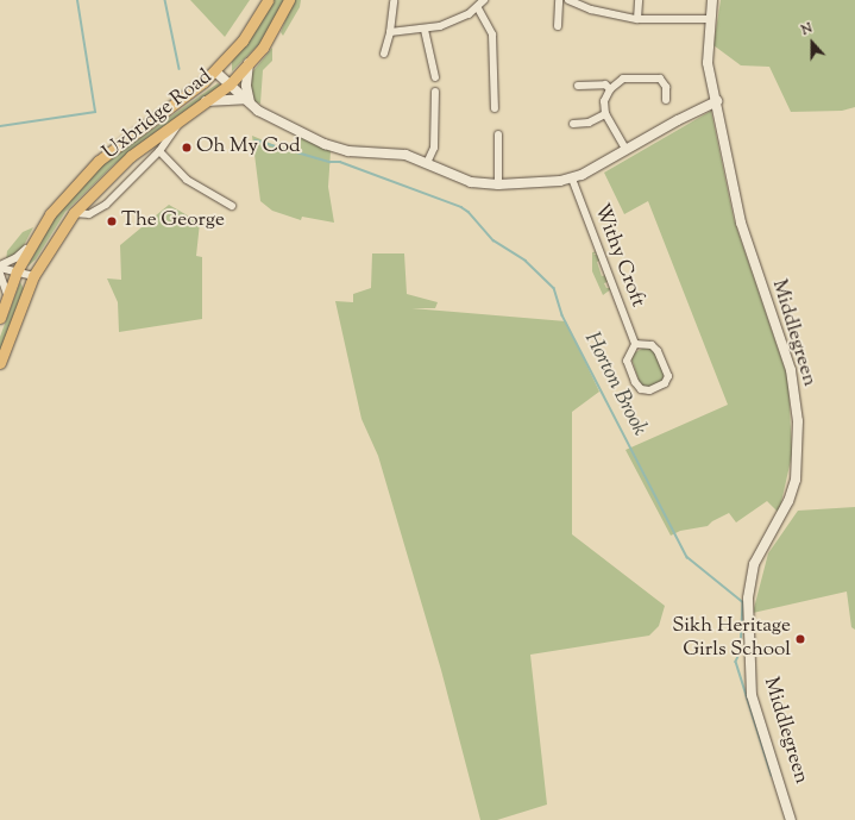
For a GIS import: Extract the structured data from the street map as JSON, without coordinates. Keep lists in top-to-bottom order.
{
  "streets": {
    "main road": ["Uxbridge Road"],
    "street": ["Withy Croft", "Middlegreen"]
  },
  "water": ["Horton Brook"],
  "places": ["Oh My Cod", "The George", "Sikh Heritage Girls School"],
  "north": "top"
}
